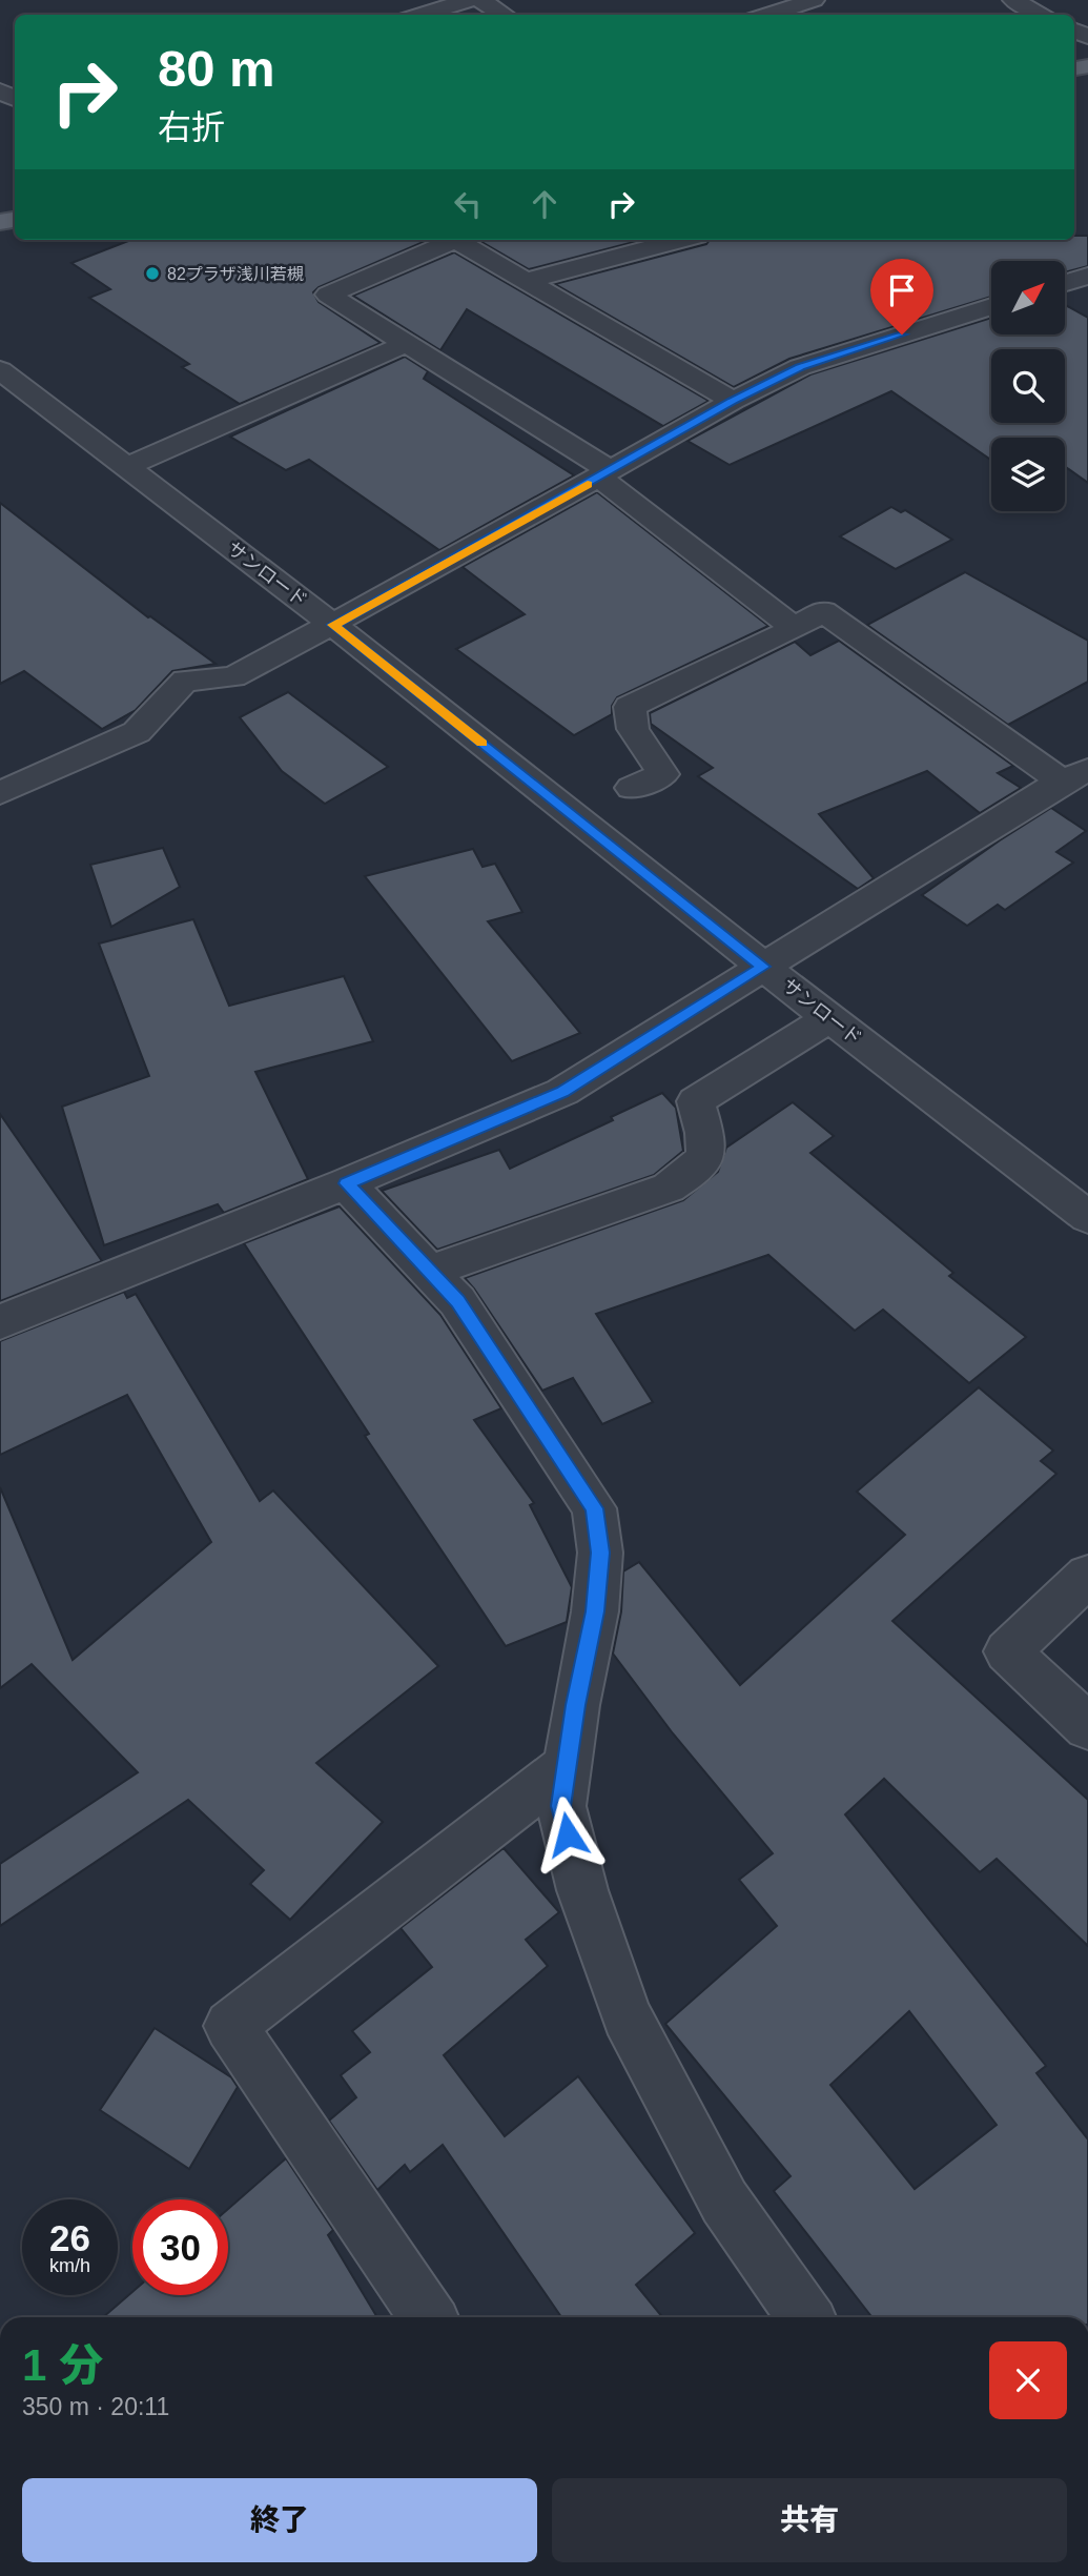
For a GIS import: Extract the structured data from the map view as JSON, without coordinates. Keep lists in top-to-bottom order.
{
  "streets": {
    "street": ["サンロード"]
  },
  "places": ["82プラザ浅川若槻"],
  "north": "top right",
  "page": {
    "turn": ["80 m", "右折"],
    "speed": "26 km/h",
    "limit": "30",
    "heading": ["1 分", "350 m · 20:11"],
    "buttons": ["終了", "共有"]
  }
}
